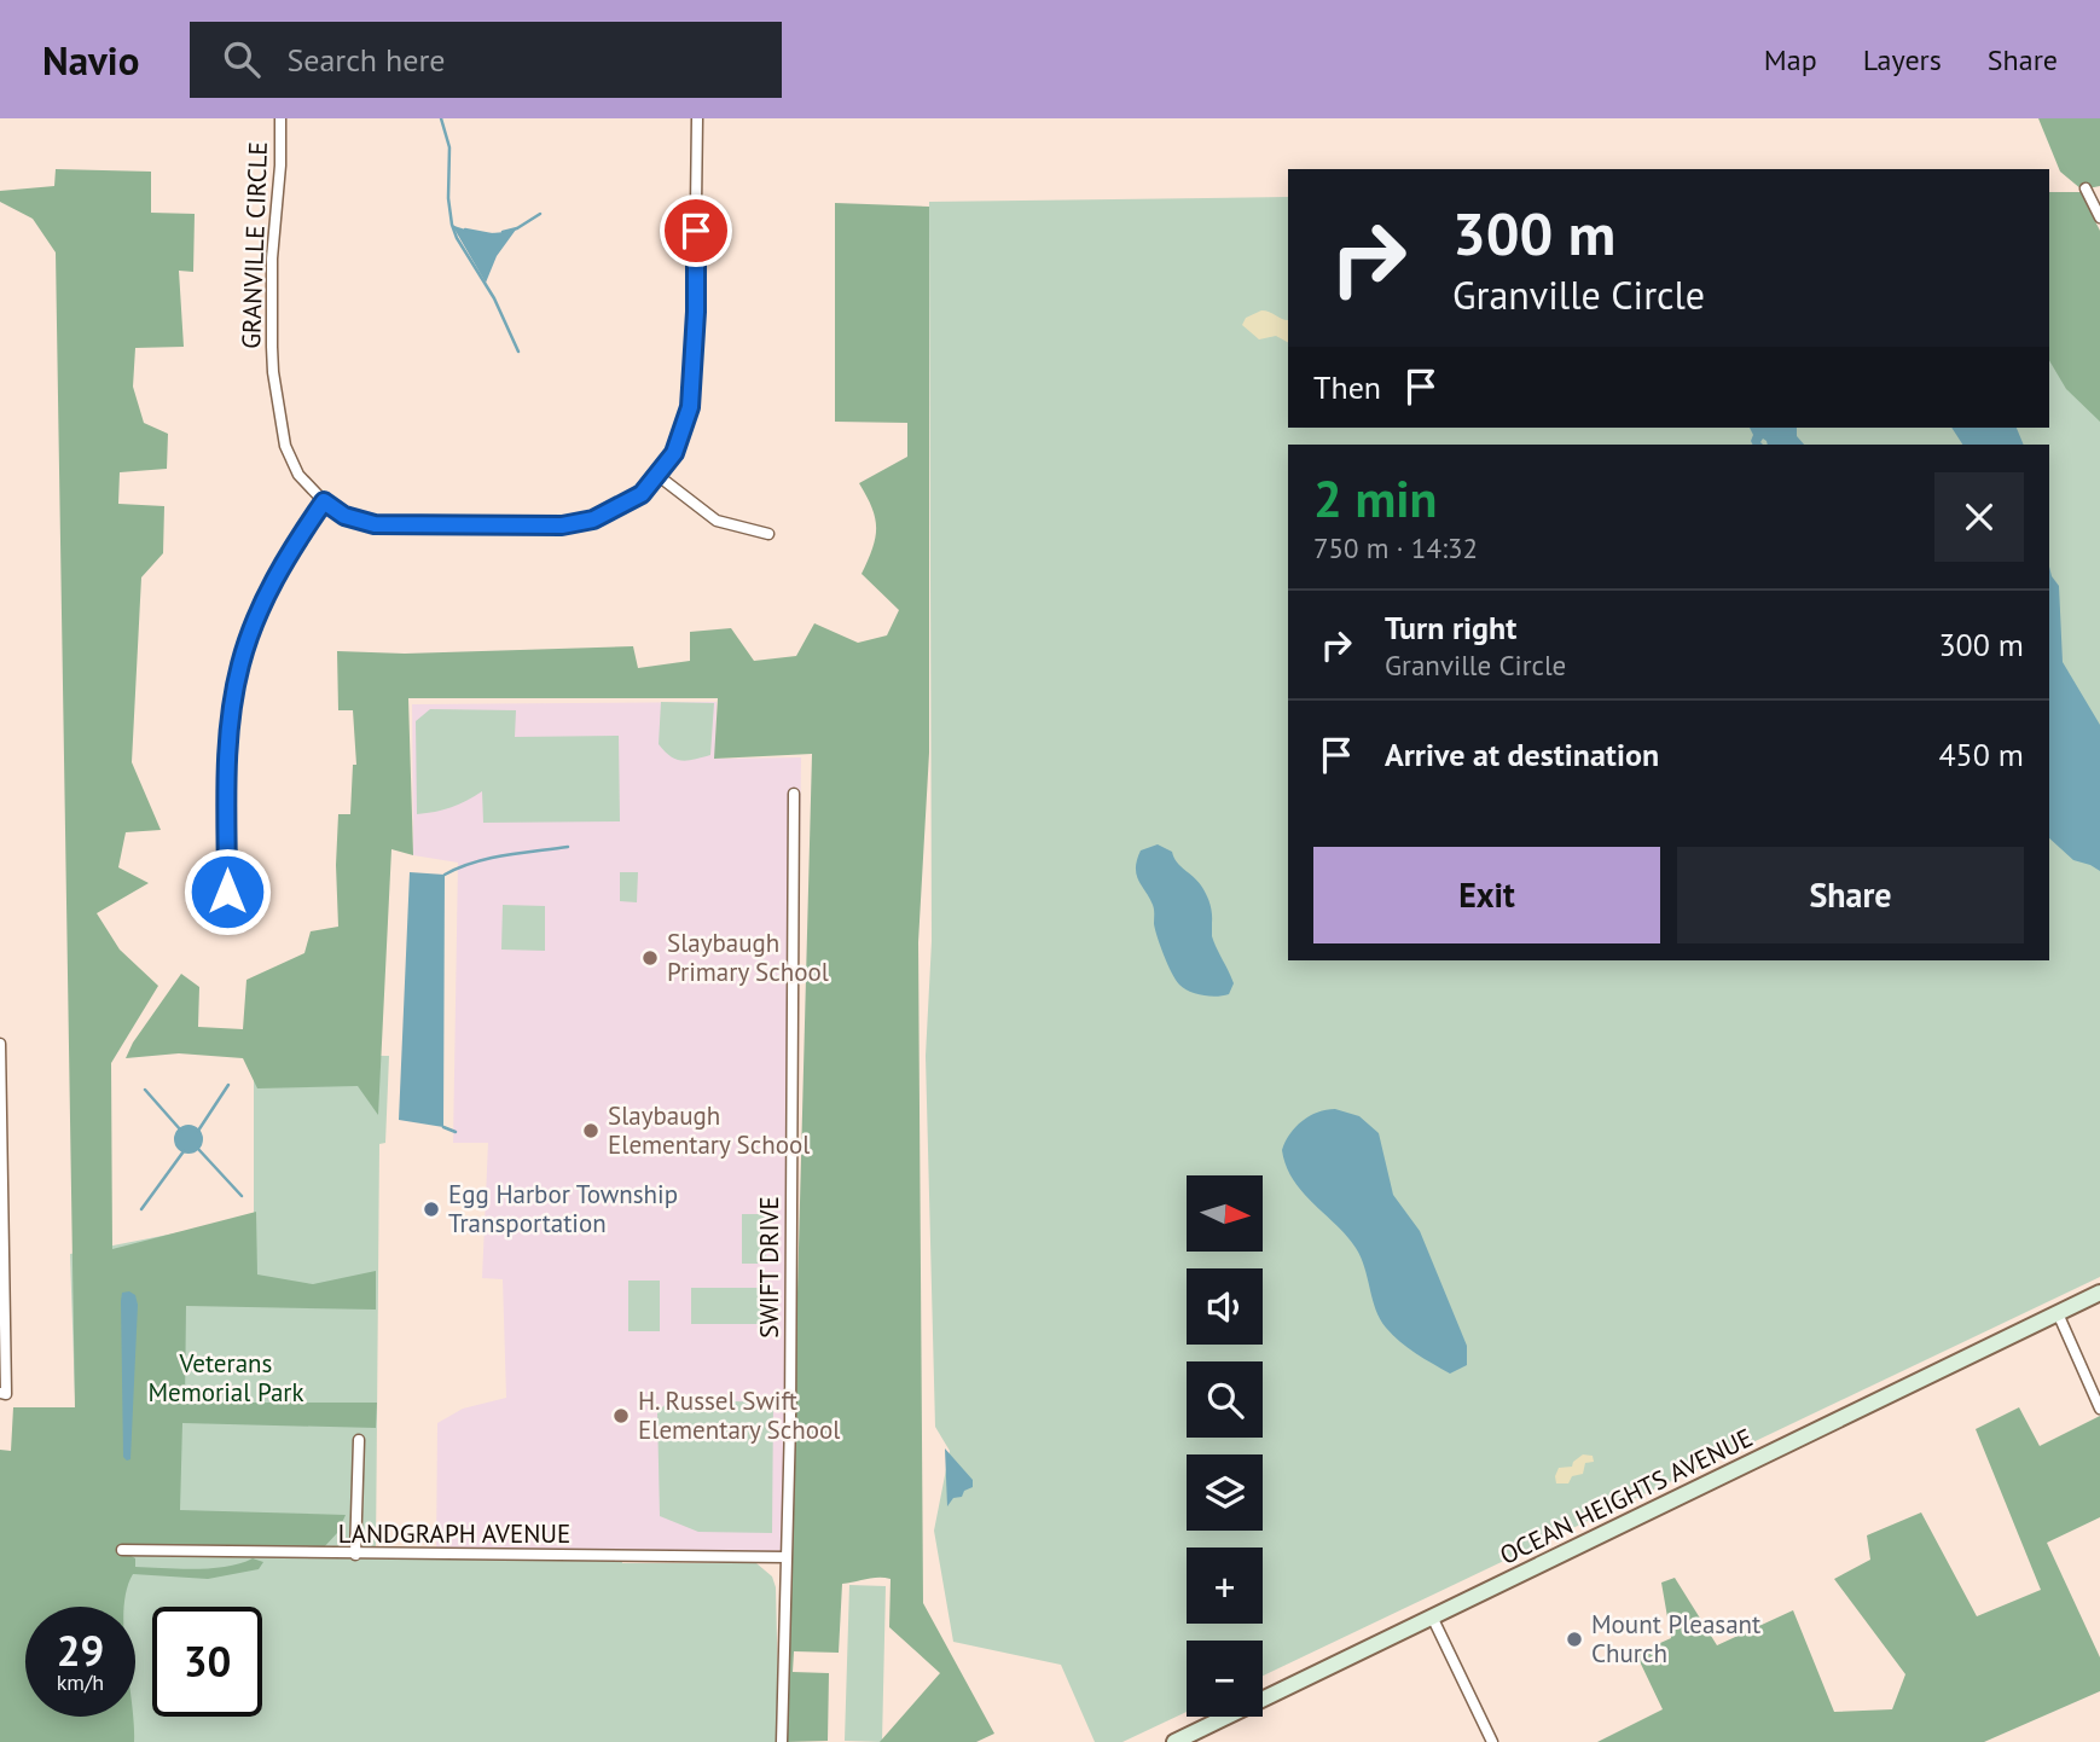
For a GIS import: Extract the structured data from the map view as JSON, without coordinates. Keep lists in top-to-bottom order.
{
  "streets": {
    "main road": ["OCEAN HEIGHTS AVENUE"],
    "street": ["GRANVILLE CIRCLE", "SWIFT DRIVE", "LANDGRAPH AVENUE"]
  },
  "crossings": [
    ["SWIFT DRIVE", "LANDGRAPH AVENUE"]
  ],
  "parks": ["Veterans Memorial Park"],
  "places": [
    "Slaybaugh Primary School",
    "Slaybaugh Elementary School",
    "Egg Harbor Township Transportation",
    "H. Russel Swift Elementary School",
    "Mount Pleasant Church"
  ],
  "north": "right",
  "page": {
    "header": "Navio",
    "search": "Search here",
    "nav": ["Map", "Layers", "Share"],
    "turn": ["300 m", "Granville Circle"],
    "then": "Then",
    "heading": ["2 min", "750 m · 14:32"],
    "list": [
      {
        "name": "Turn right",
        "note": "Granville Circle",
        "value": "300 m"
      },
      {
        "name": "Arrive at destination",
        "value": "450 m"
      }
    ],
    "buttons": ["Exit", "Share"],
    "map_buttons": ["+", "−"],
    "speed": "29 km/h",
    "limit": "30"
  }
}
